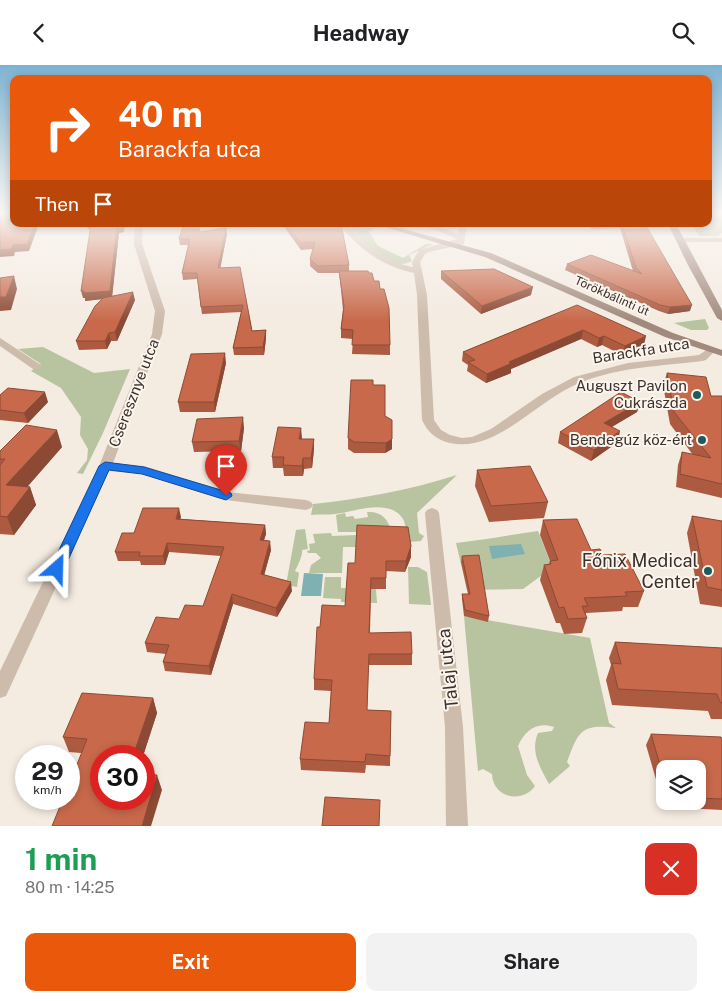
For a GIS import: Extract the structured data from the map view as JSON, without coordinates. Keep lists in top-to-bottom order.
{
  "streets": {
    "street": [
      "Törökbálinti út",
      "Barackfa utca",
      "Cseresznye utca",
      "Talaj utca"
    ]
  },
  "crossings": [
    ["Törökbálinti út", "Barackfa utca"]
  ],
  "places": ["Auguszt Pavilon Cukrászda", "Bendegúz köz-ért", "Főnix Medical Center"],
  "page": {
    "header": "Headway",
    "turn": ["40 m", "Barackfa utca"],
    "then": "Then",
    "speed": "29 km/h",
    "limit": "30",
    "heading": ["1 min", "80 m · 14:25"],
    "buttons": ["Exit", "Share"]
  }
}
